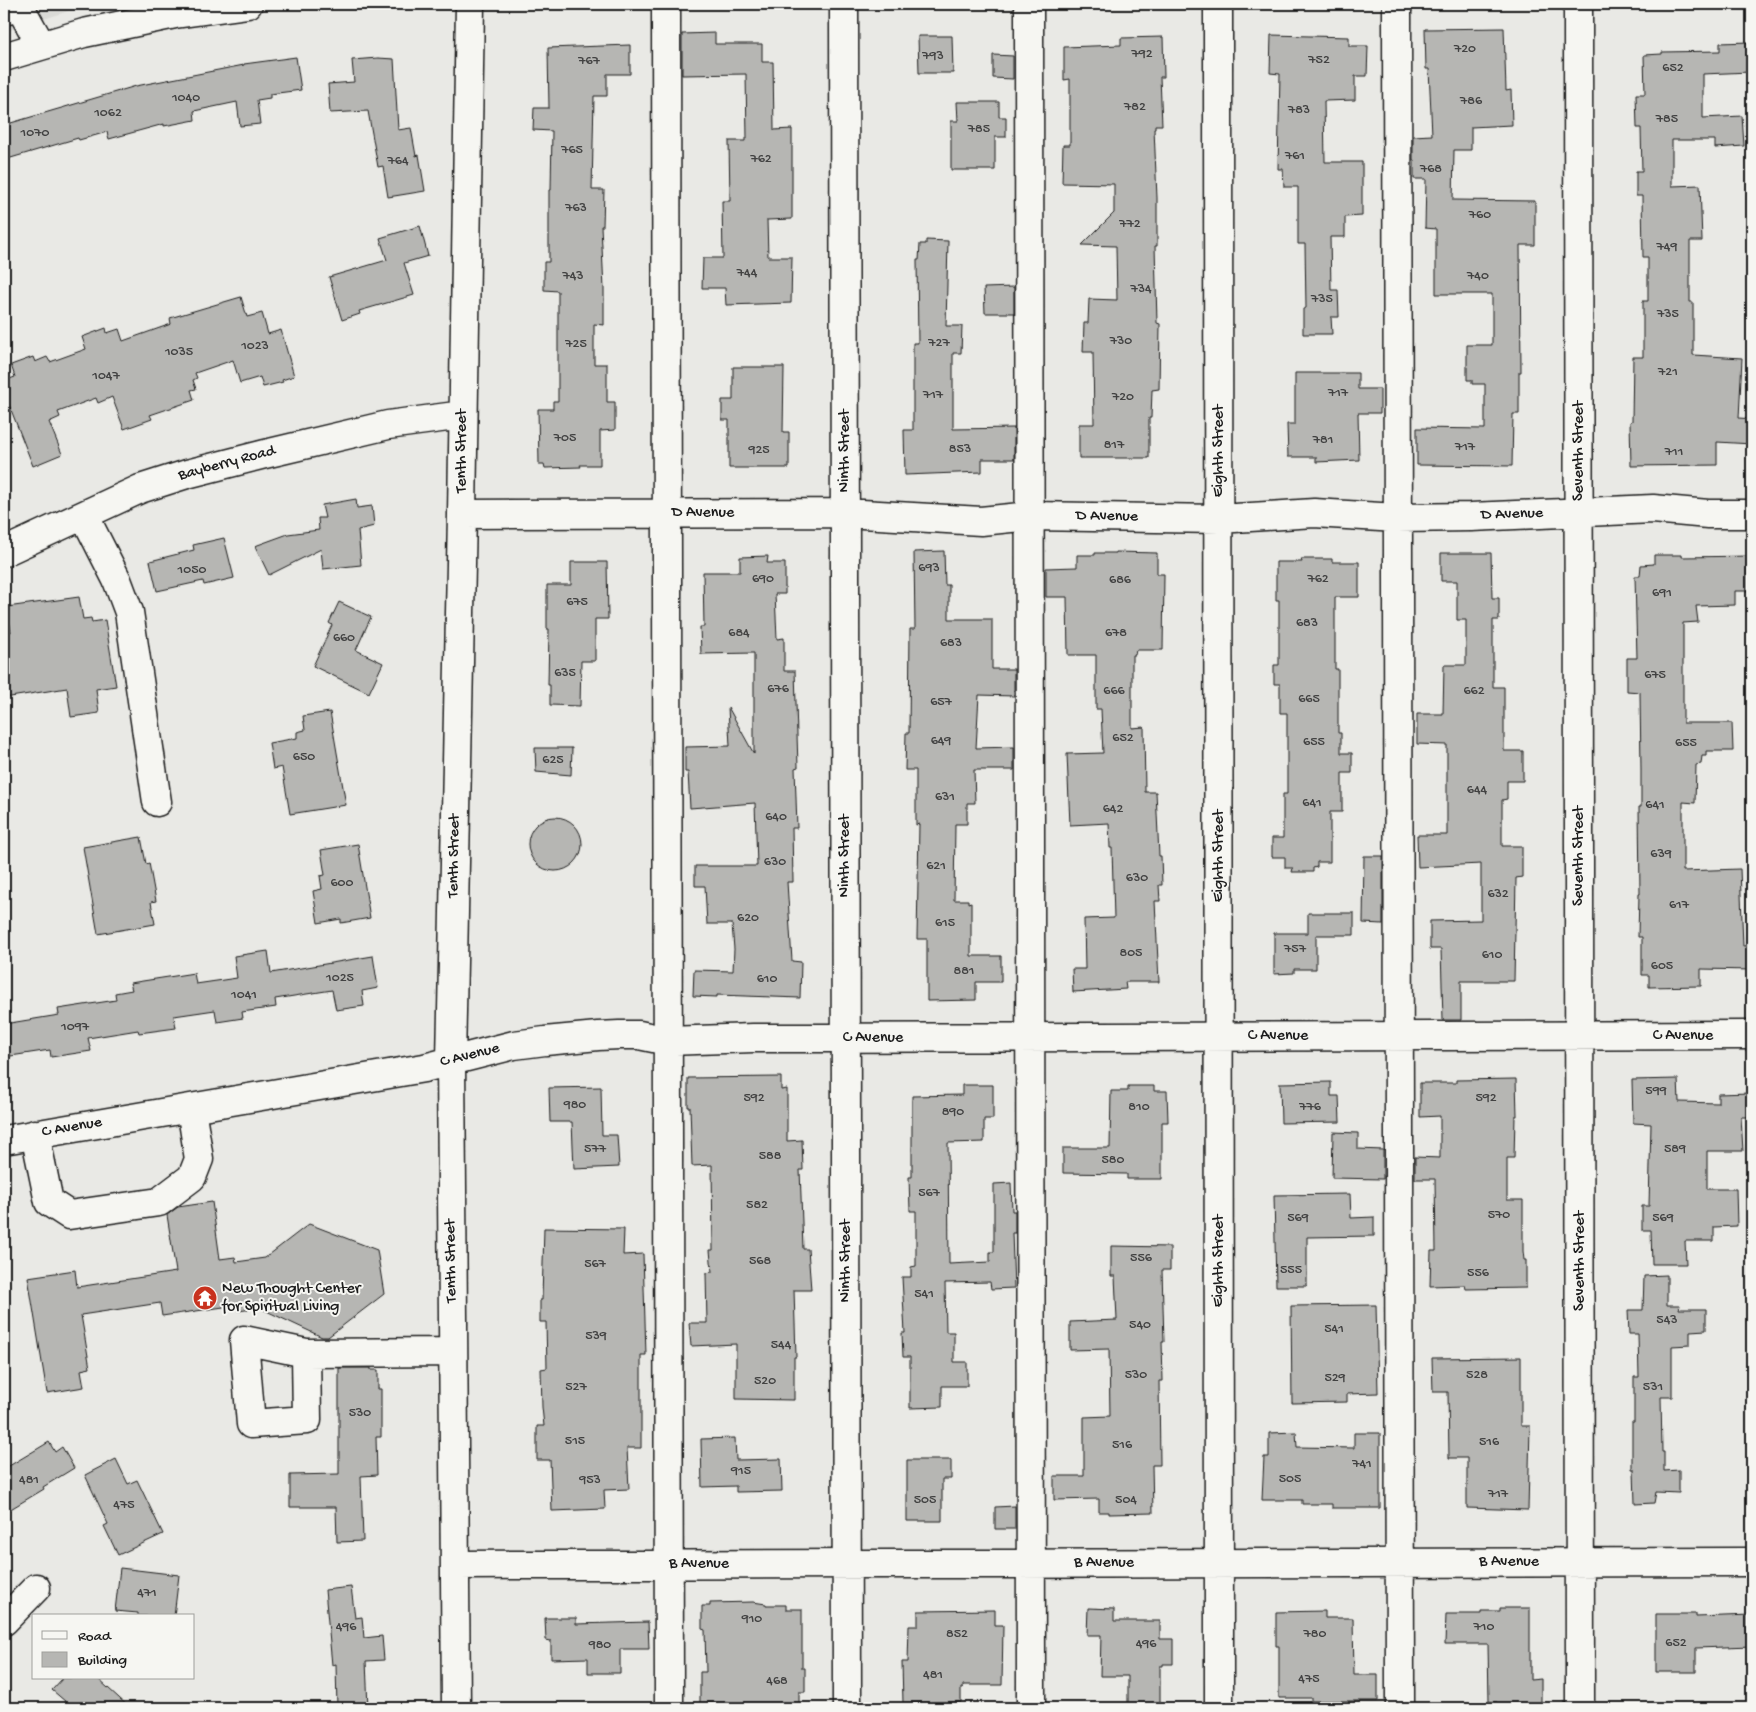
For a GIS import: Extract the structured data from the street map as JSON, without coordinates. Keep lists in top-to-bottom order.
{
  "streets": {
    "street": [
      "Tenth Street",
      "Ninth Street",
      "Eighth Street",
      "Seventh Street",
      "Bayberry Road",
      "D Avenue",
      "C Avenue",
      "B Avenue"
    ]
  },
  "crossings": [
    ["Tenth Street", "Bayberry Road"],
    ["Tenth Street", "D Avenue"],
    ["Tenth Street", "C Avenue"],
    ["Tenth Street", "B Avenue"],
    ["Ninth Street", "D Avenue"],
    ["Ninth Street", "C Avenue"],
    ["Ninth Street", "B Avenue"],
    ["Eighth Street", "D Avenue"],
    ["Eighth Street", "C Avenue"],
    ["Eighth Street", "B Avenue"],
    ["Seventh Street", "D Avenue"],
    ["Seventh Street", "C Avenue"],
    ["Seventh Street", "B Avenue"]
  ],
  "places": {
    "temple": ["New Thought Center for Spiritual Living"]
  },
  "house_numbers": [
    "720",
    "792",
    "793",
    "752",
    "767",
    "652",
    "1040",
    "786",
    "782",
    "783",
    "1062",
    "785",
    "785",
    "1070",
    "765",
    "761",
    "762",
    "764",
    "768",
    "763",
    "760",
    "772",
    "749",
    "744",
    "743",
    "740",
    "734",
    "735",
    "735",
    "730",
    "727",
    "725",
    "1023",
    "1035",
    "721",
    "1047",
    "717",
    "717",
    "720",
    "705",
    "781",
    "817",
    "717",
    "853",
    "925",
    "711",
    "693",
    "1050",
    "690",
    "762",
    "686",
    "691",
    "675",
    "683",
    "684",
    "678",
    "660",
    "683",
    "635",
    "675",
    "676",
    "666",
    "662",
    "665",
    "657",
    "652",
    "649",
    "655",
    "655",
    "650",
    "625",
    "644",
    "631",
    "641",
    "641",
    "642",
    "640",
    "639",
    "630",
    "621",
    "630",
    "600",
    "632",
    "617",
    "620",
    "615",
    "757",
    "805",
    "610",
    "605",
    "881",
    "1025",
    "610",
    "1041",
    "1097",
    "599",
    "592",
    "592",
    "980",
    "810",
    "776",
    "890",
    "577",
    "589",
    "588",
    "580",
    "567",
    "582",
    "570",
    "569",
    "569",
    "556",
    "568",
    "567",
    "555",
    "556",
    "541",
    "543",
    "540",
    "541",
    "539",
    "544",
    "530",
    "528",
    "529",
    "520",
    "527",
    "531",
    "530",
    "515",
    "516",
    "516",
    "741",
    "915",
    "505",
    "481",
    "953",
    "717",
    "505",
    "504",
    "475",
    "471",
    "910",
    "496",
    "710",
    "852",
    "780",
    "652",
    "496",
    "980",
    "481",
    "475",
    "468"
  ],
  "legend": ["Road", "Building"]
}
